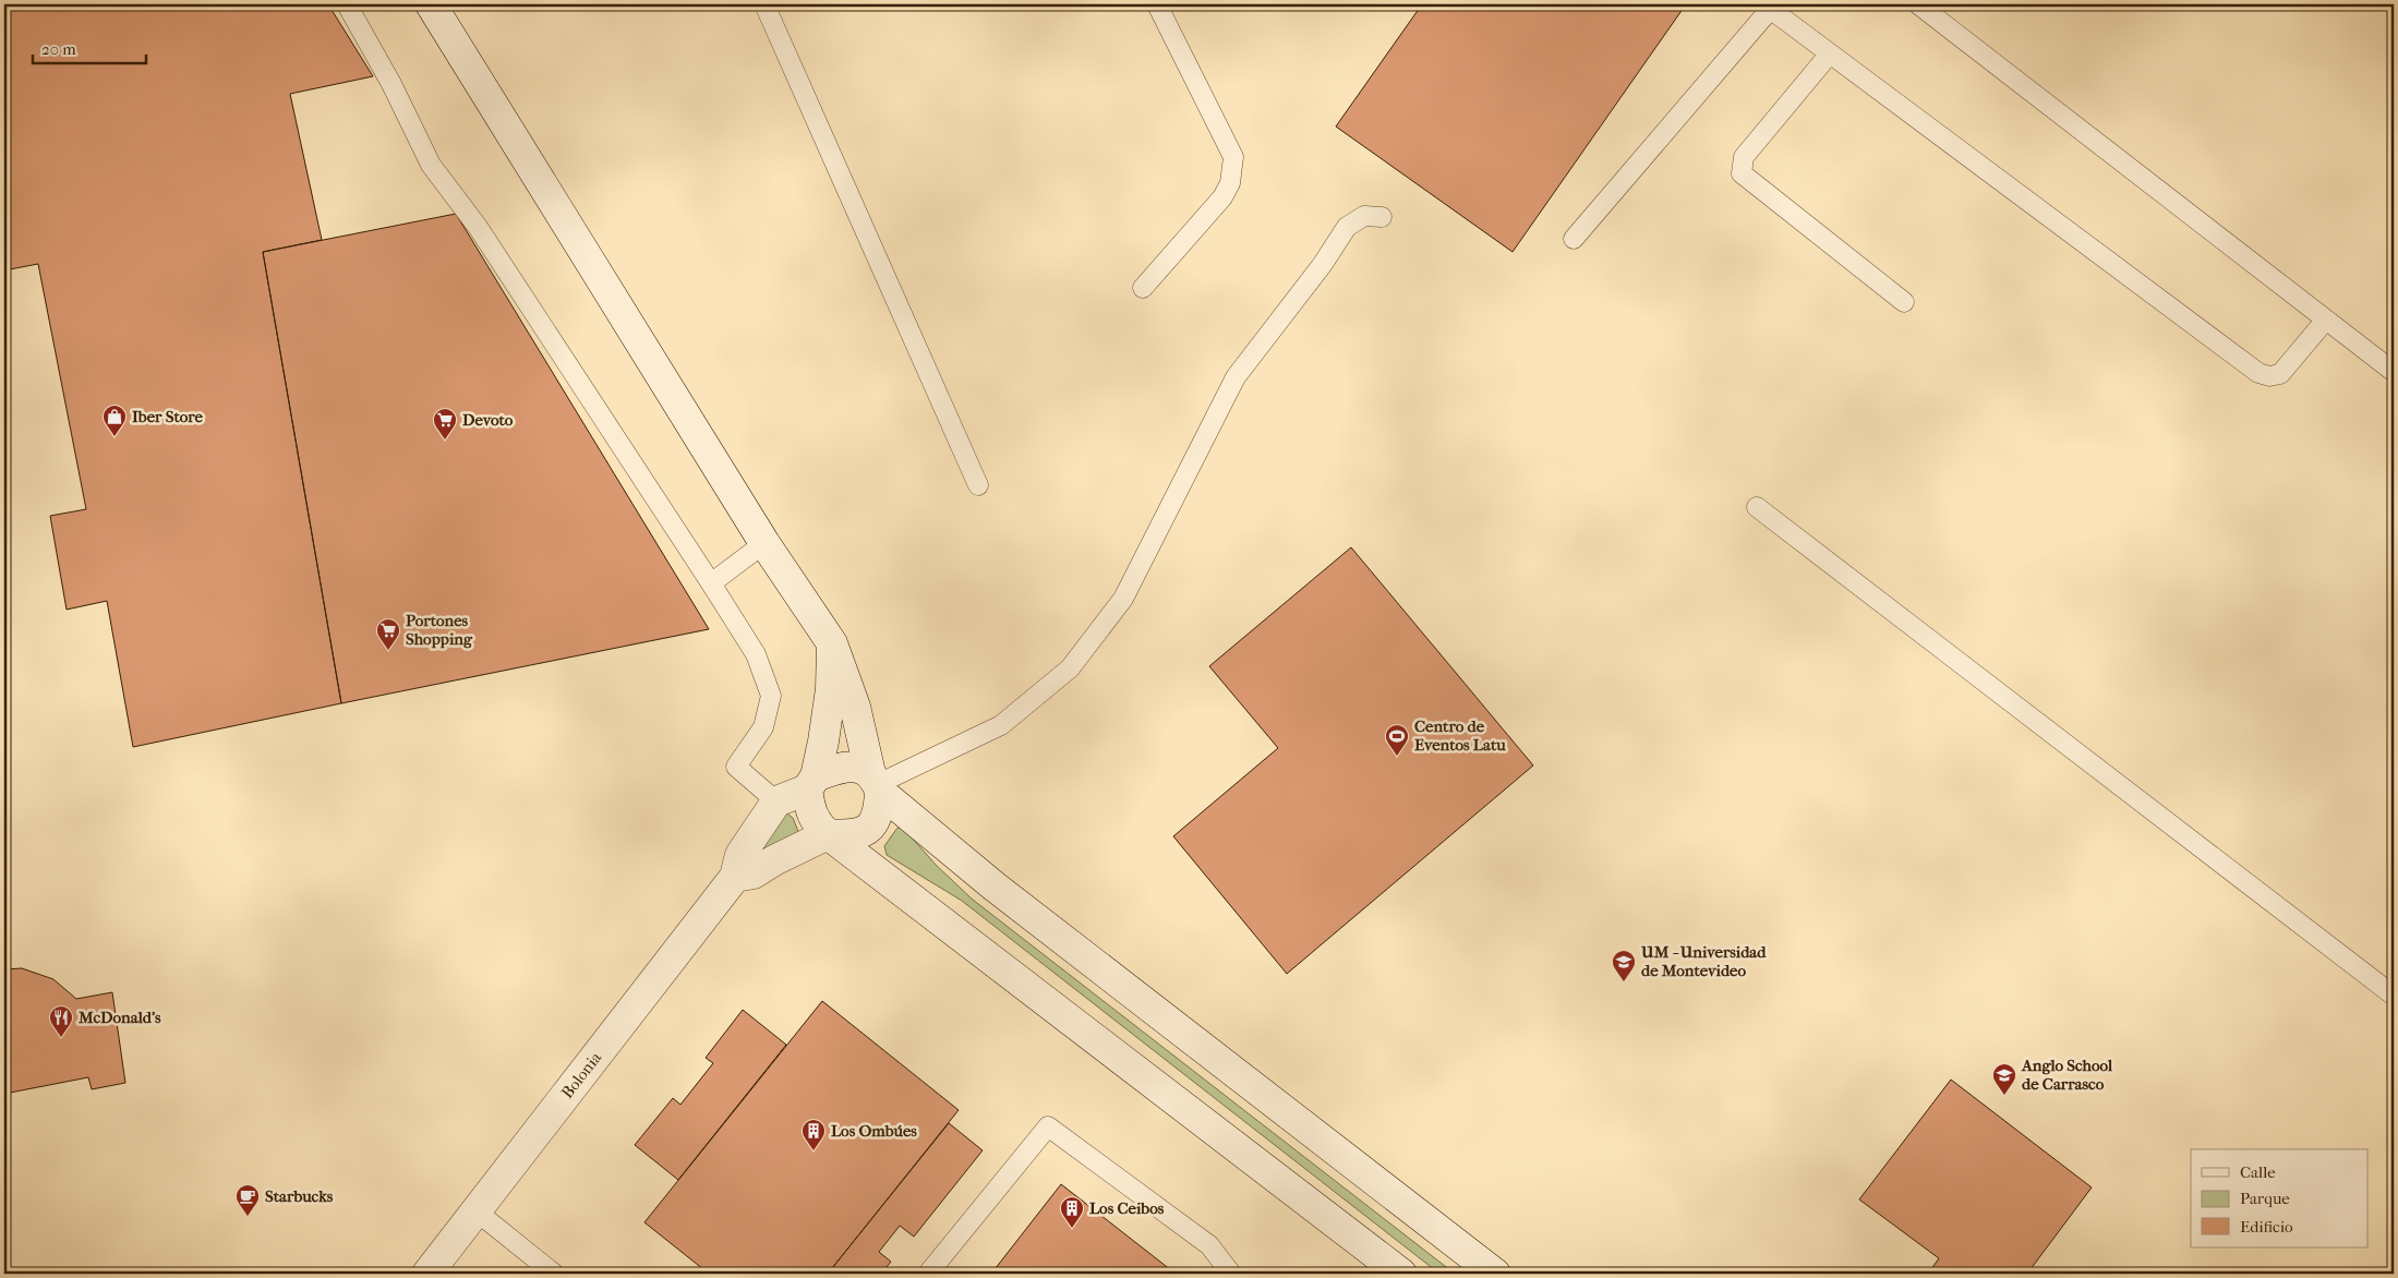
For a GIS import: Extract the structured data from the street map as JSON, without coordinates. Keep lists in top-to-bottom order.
{
  "streets": {
    "street": ["Bolonia"]
  },
  "places": {
    "shop": ["Iber Store"],
    "supermarket": ["Devoto", "Portones Shopping"],
    "sports": ["Centro de Eventos Latu"],
    "school or university": ["UM - Universidad de Montevideo", "Anglo School de Carrasco"],
    "restaurant": ["McDonald's"],
    "building": ["Los Ombúes", "Los Ceibos"],
    "cafe": ["Starbucks"]
  },
  "legend": ["Calle", "Parque", "Edificio"],
  "scale_bar": "20 m"
}
